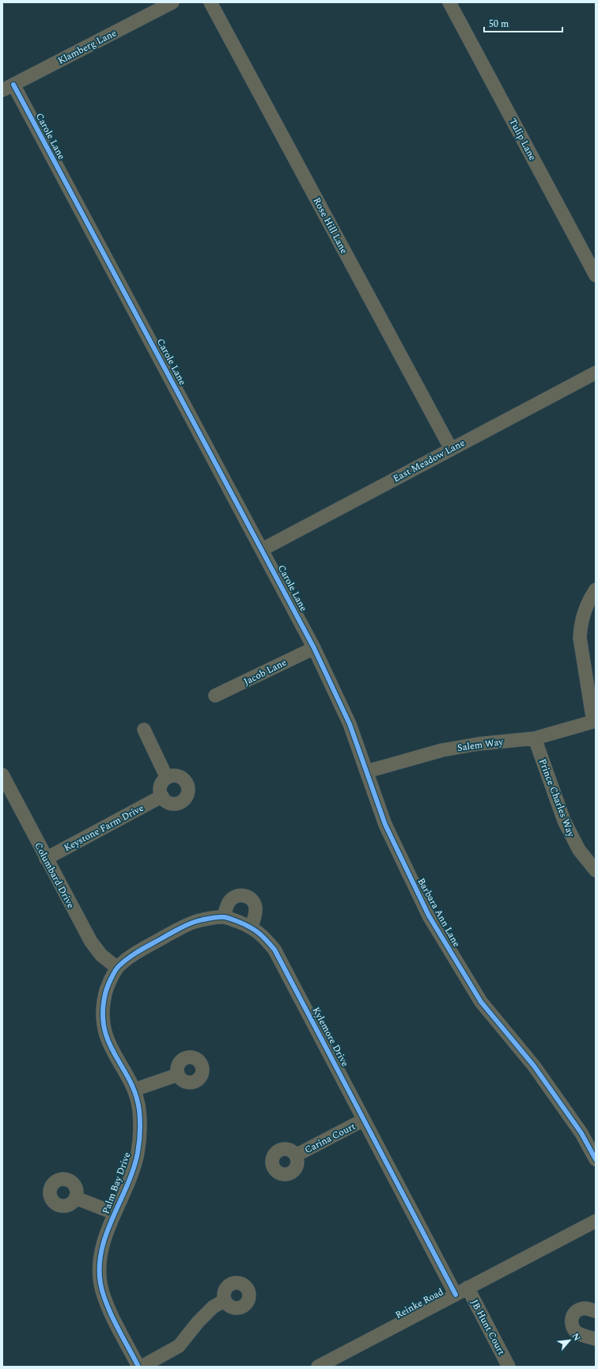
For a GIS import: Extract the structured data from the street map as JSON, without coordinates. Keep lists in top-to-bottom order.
{
  "streets": {
    "street": [
      "Klamberg Lane",
      "Carole Lane",
      "Tulip Lane",
      "Rose Hill Lane",
      "East Meadow Lane",
      "Jacob Lane",
      "Salem Way",
      "Prince Charles Way",
      "Keystone Farm Drive",
      "Columbard Drive",
      "Barbara Ann Lane",
      "Kylemore Drive",
      "Carina Court",
      "Palm Bay Drive",
      "Reinke Road",
      "JB Hunt Court"
    ]
  },
  "crossings": [
    ["Klamberg Lane", "Carole Lane"],
    ["Carole Lane", "East Meadow Lane"],
    ["Carole Lane", "Jacob Lane"],
    ["Carole Lane", "Barbara Ann Lane"],
    ["Rose Hill Lane", "East Meadow Lane"],
    ["Jacob Lane", "Barbara Ann Lane"],
    ["Salem Way", "Prince Charles Way"],
    ["Salem Way", "Barbara Ann Lane"],
    ["Keystone Farm Drive", "Columbard Drive"],
    ["Columbard Drive", "Kylemore Drive"],
    ["Columbard Drive", "Palm Bay Drive"],
    ["Kylemore Drive", "Carina Court"],
    ["Kylemore Drive", "Palm Bay Drive"],
    ["Kylemore Drive", "Reinke Road"],
    ["Reinke Road", "JB Hunt Court"]
  ],
  "scale_bar": "50 m",
  "north": "top right"
}
